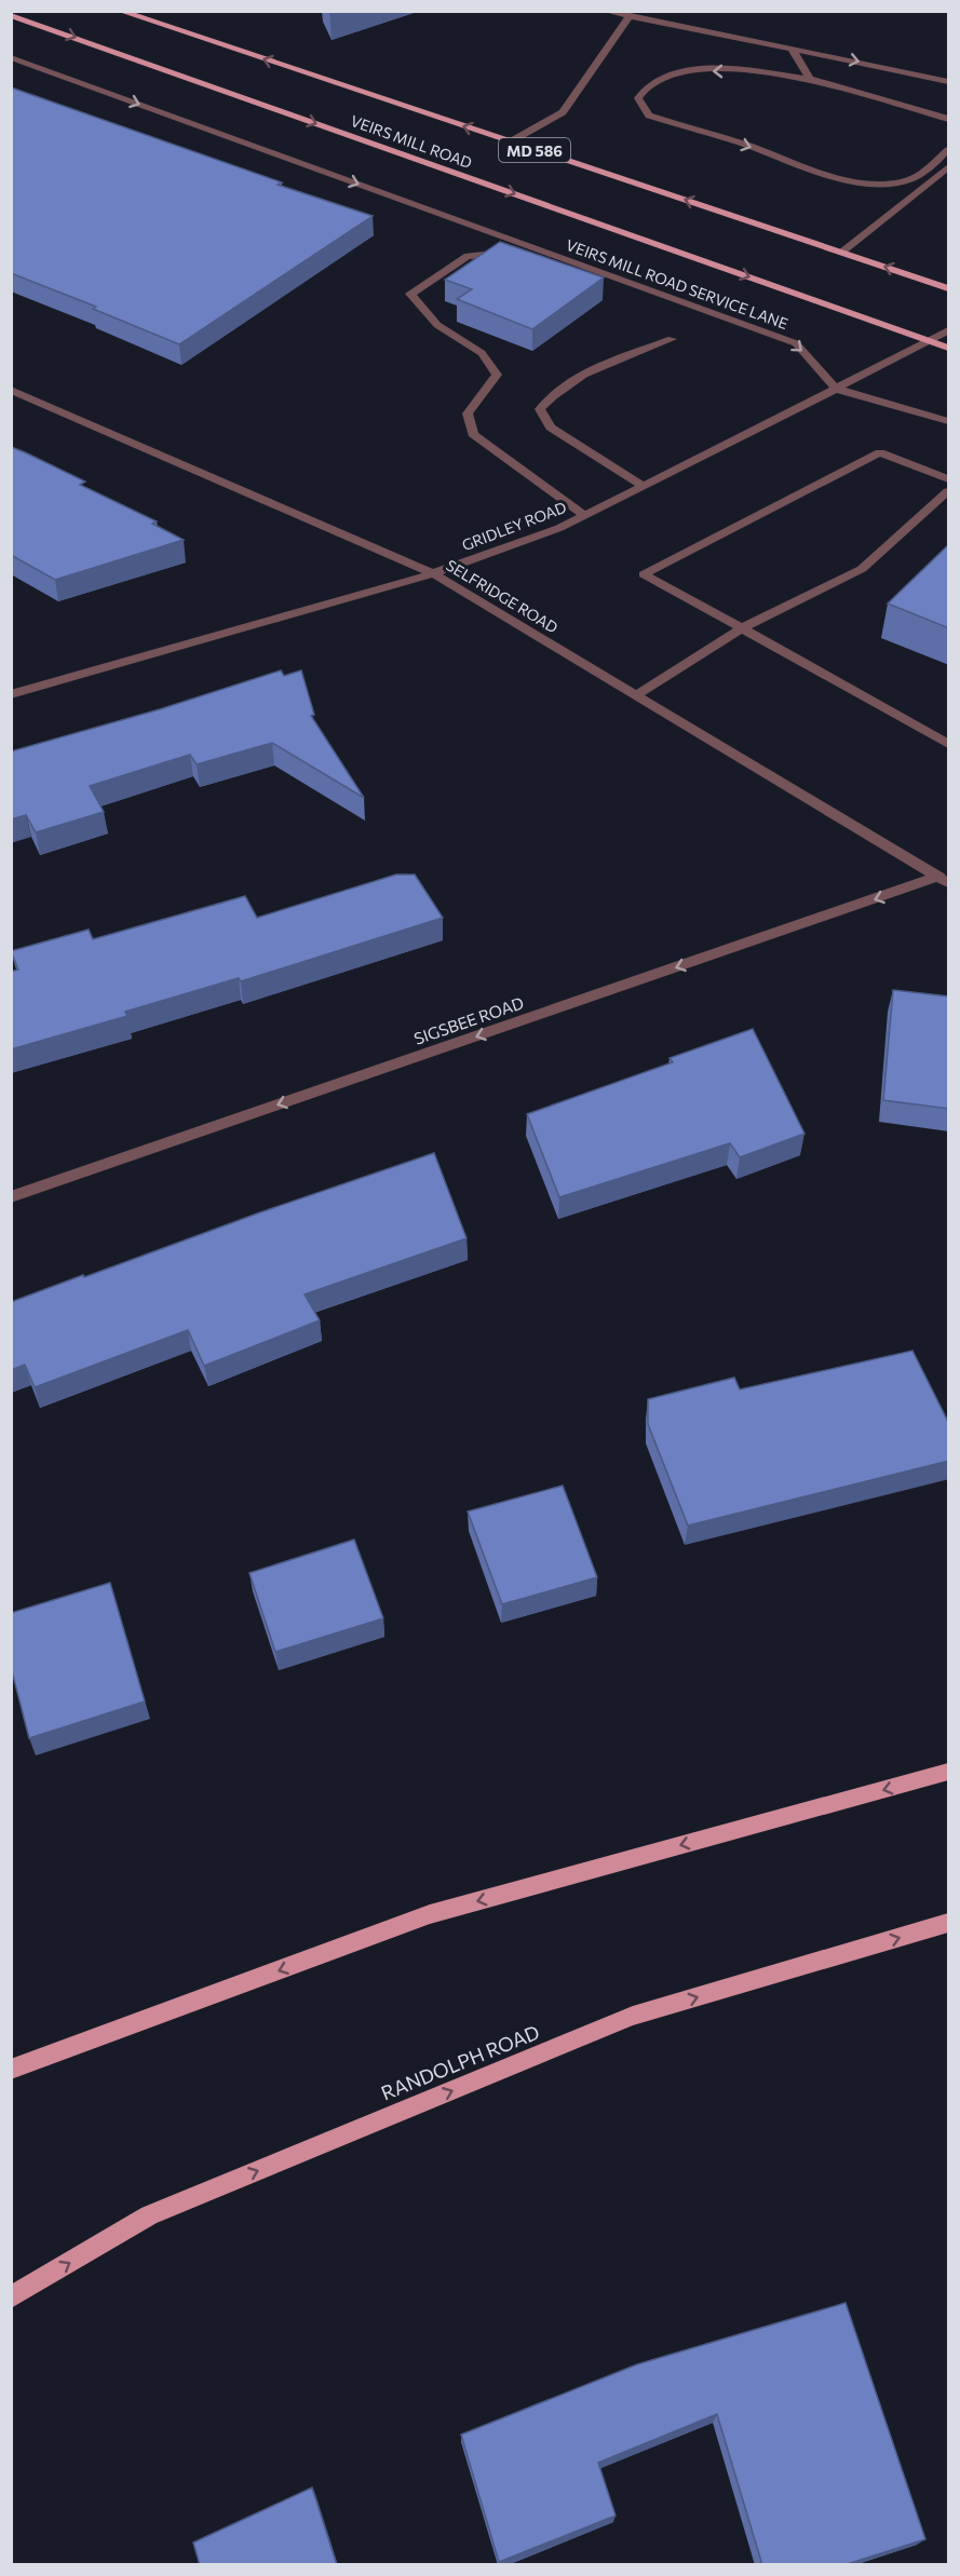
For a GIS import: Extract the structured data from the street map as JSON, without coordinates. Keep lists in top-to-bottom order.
{
  "streets": {
    "main road": ["VEIRS MILL ROAD", "MD 586", "RANDOLPH ROAD"],
    "street": [
      "VEIRS MILL ROAD SERVICE LANE",
      "GRIDLEY ROAD",
      "SELFRIDGE ROAD",
      "SIGSBEE ROAD"
    ]
  },
  "crossings": [
    ["VEIRS MILL ROAD", "GRIDLEY ROAD"],
    ["VEIRS MILL ROAD SERVICE LANE", "GRIDLEY ROAD"],
    ["GRIDLEY ROAD", "SELFRIDGE ROAD"],
    ["SELFRIDGE ROAD", "SIGSBEE ROAD"]
  ],
  "one_way": ["VEIRS MILL ROAD SERVICE LANE", "SIGSBEE ROAD", "RANDOLPH ROAD"]
}
